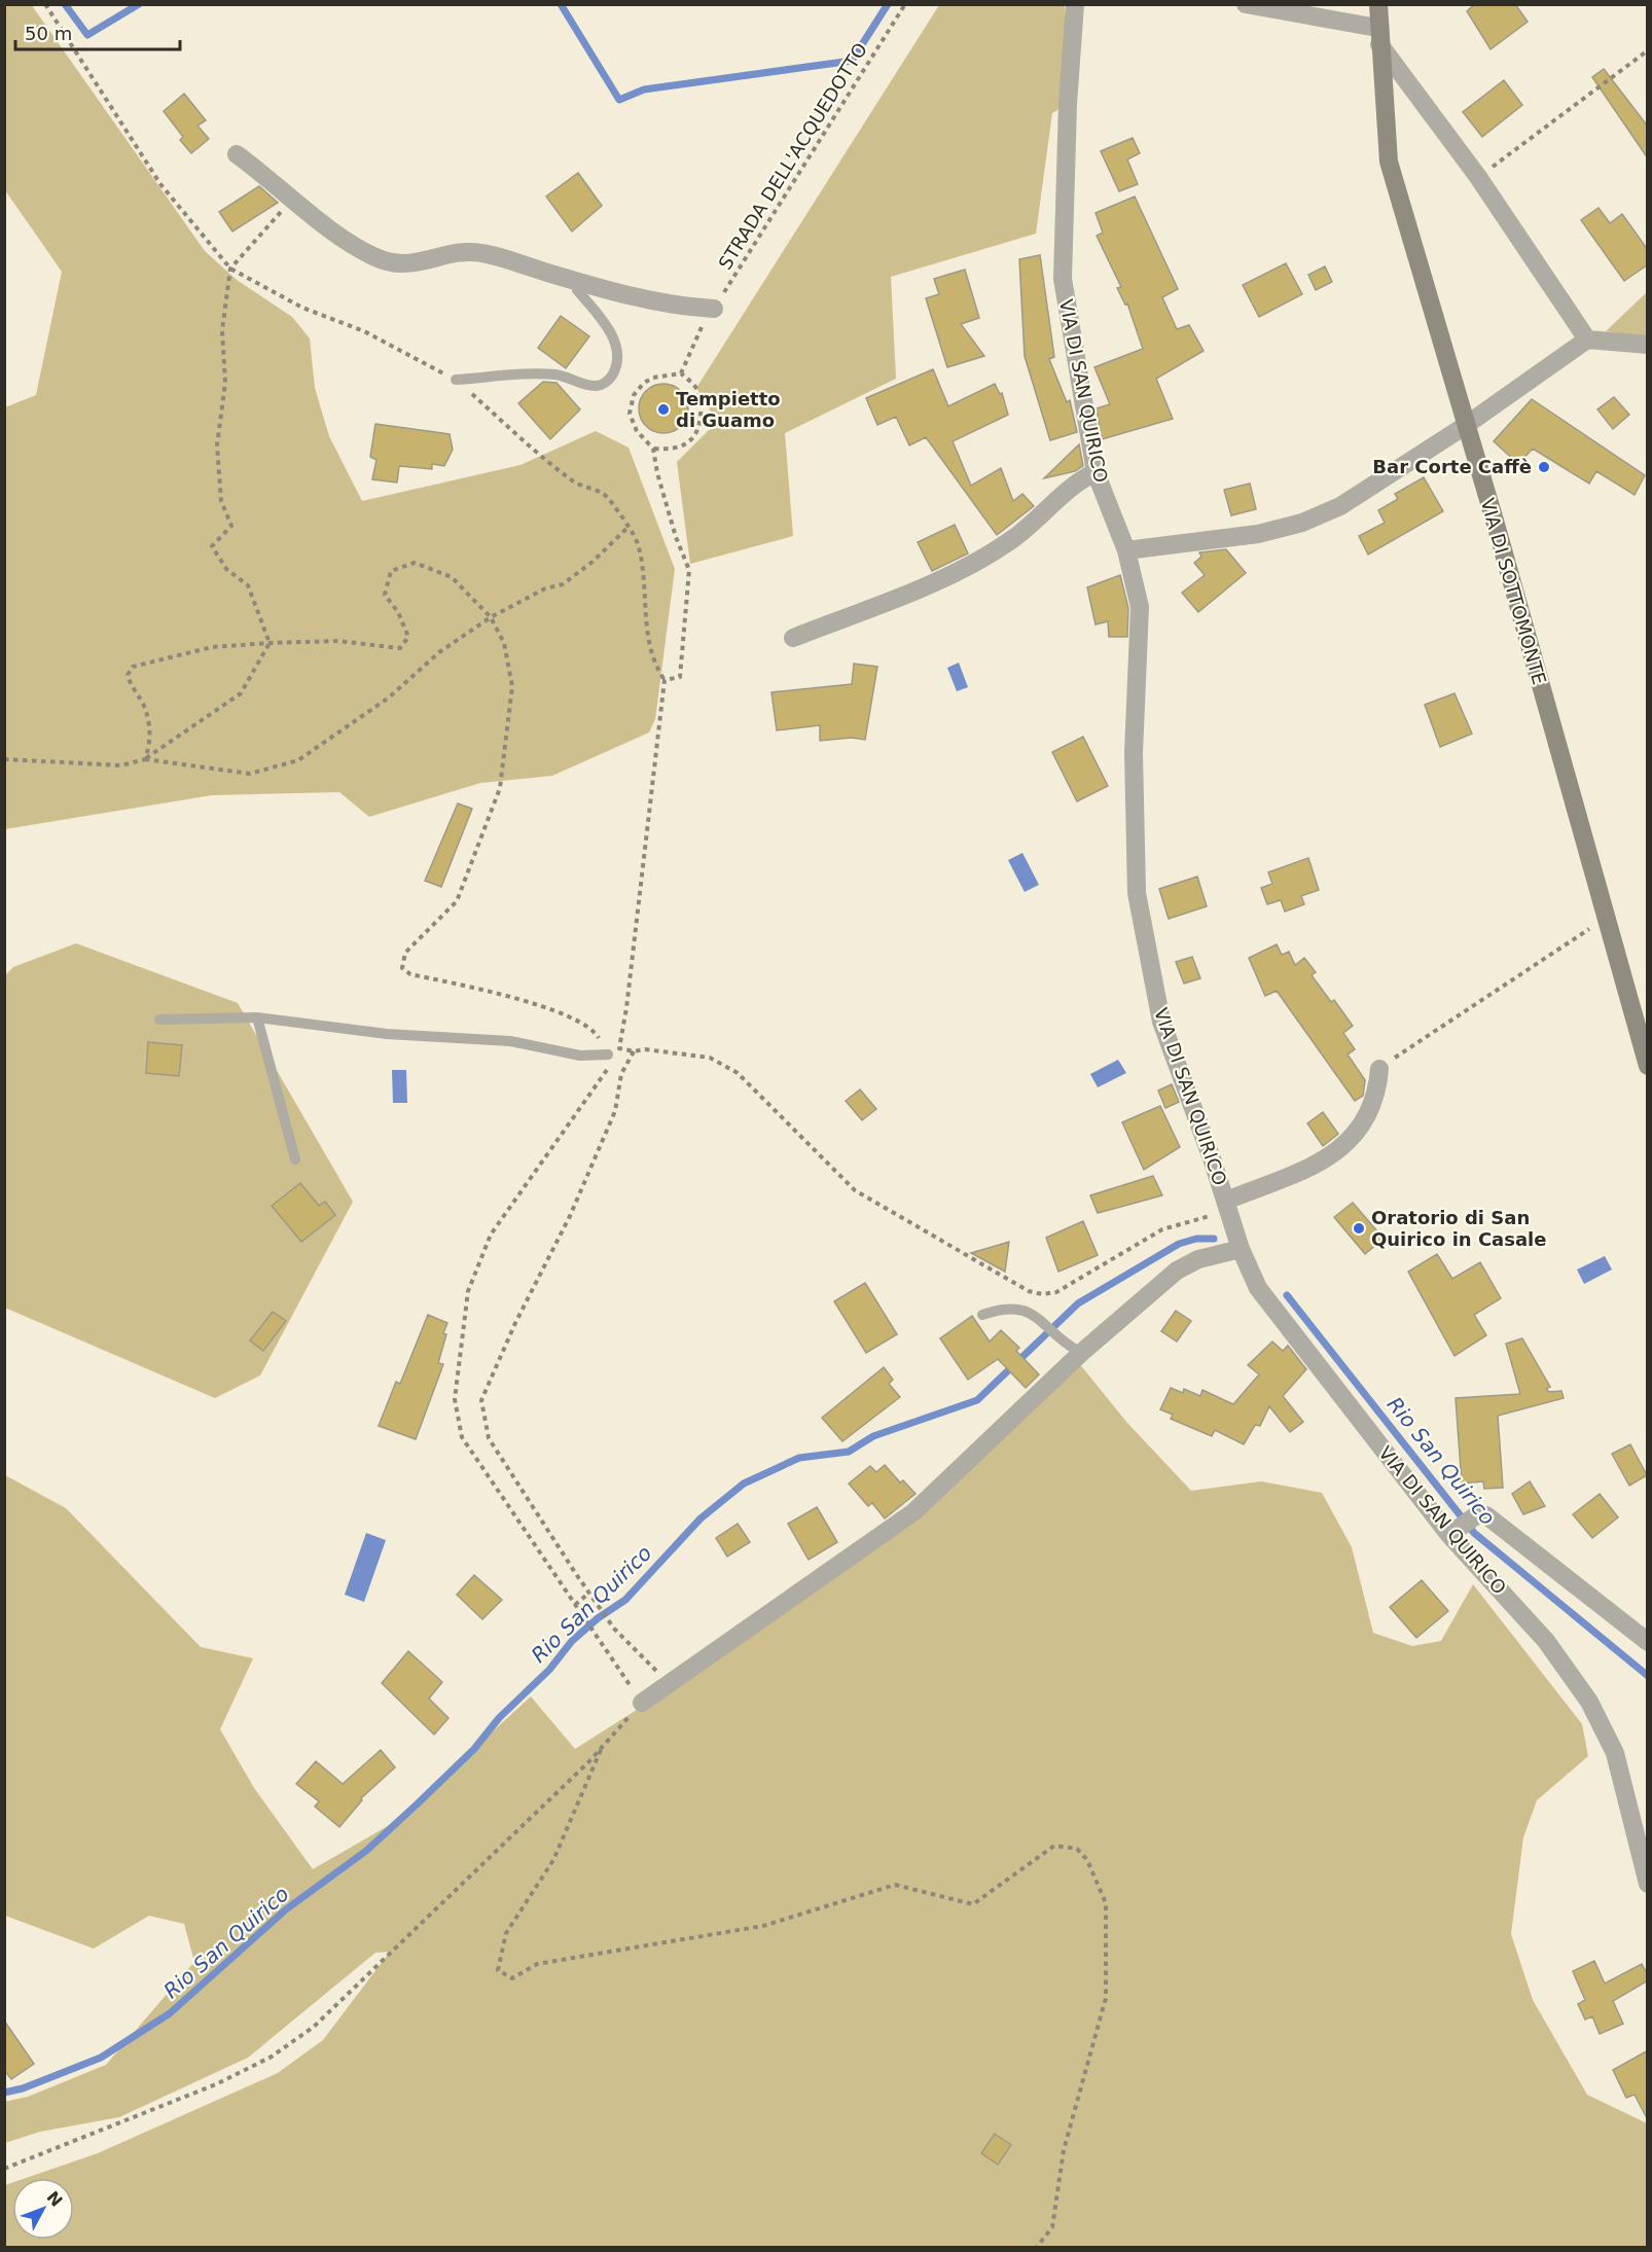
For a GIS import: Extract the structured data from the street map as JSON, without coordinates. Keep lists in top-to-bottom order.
{
  "streets": {
    "main road": ["VIA DI SOTTOMONTE"],
    "street": ["VIA DI SAN QUIRICO"],
    "path": ["STRADA DELL'ACQUEDOTTO"]
  },
  "water": ["Rio San Quirico"],
  "places": ["Tempietto di Guamo", "Bar Corte Caffè", "Oratorio di San Quirico in Casale"],
  "scale_bar": "50 m",
  "north": "top right"
}
